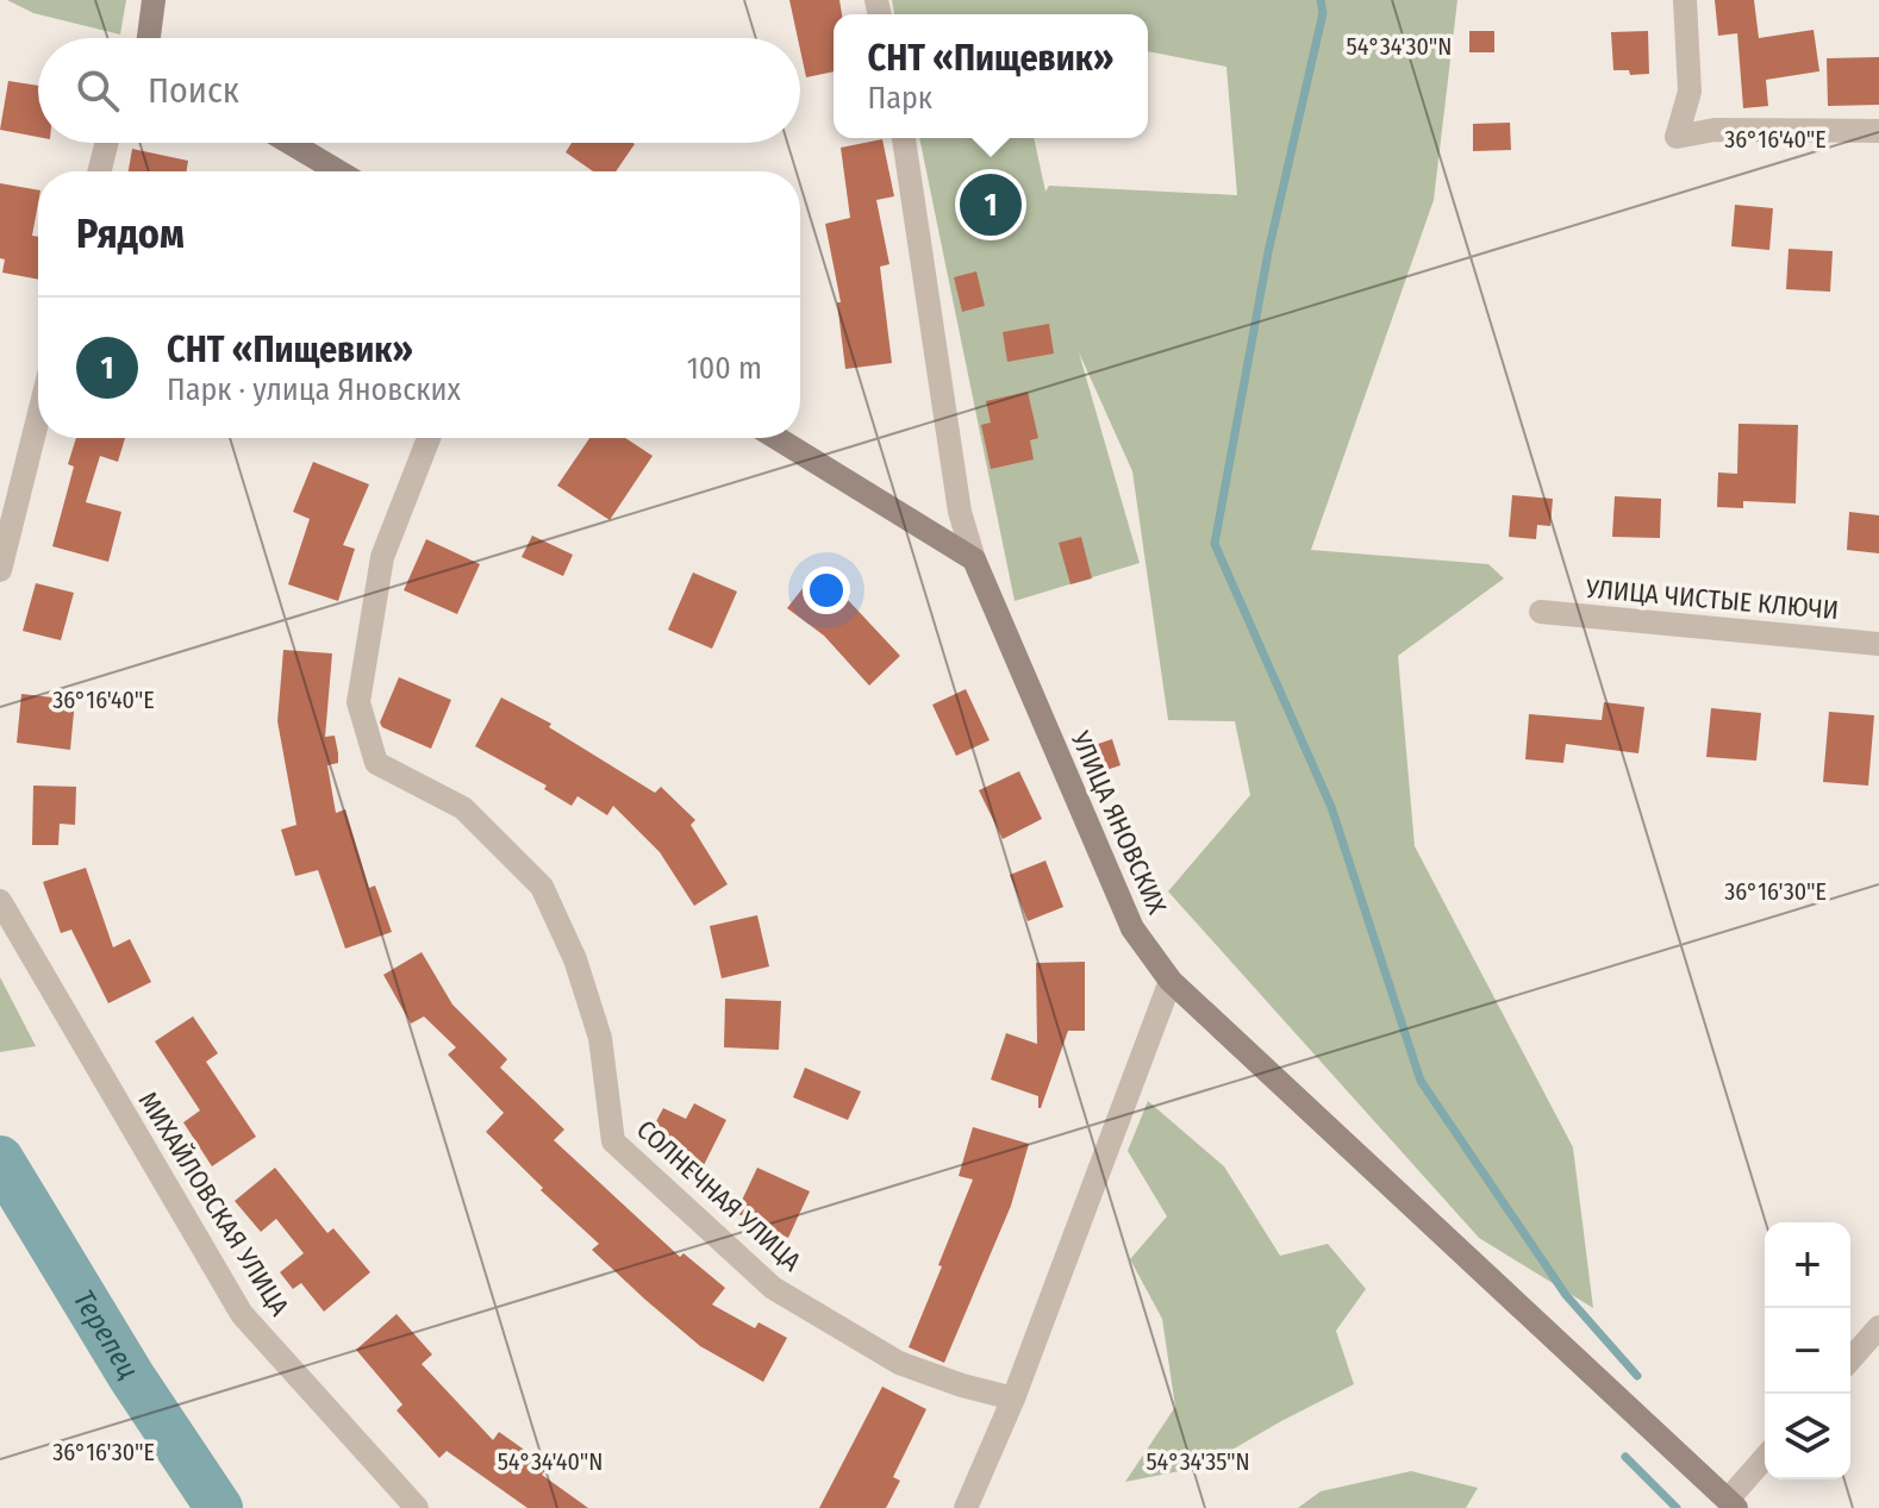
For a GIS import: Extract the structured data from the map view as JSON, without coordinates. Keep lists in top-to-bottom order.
{
  "streets": {
    "street": [
      "УЛИЦА ЧИСТЫЕ КЛЮЧИ",
      "УЛИЦА ЯНОВСКИХ",
      "СОЛНЕЧНАЯ УЛИЦА",
      "МИХАЙЛОВСКАЯ УЛИЦА"
    ]
  },
  "water": ["Терепец"],
  "page": {
    "popup": ["СНТ «Пищевик»", "Парк"],
    "search": "Поиск",
    "pins": "1",
    "heading": "Рядом",
    "list": [
      {
        "mark": "1",
        "name": "СНТ «Пищевик»",
        "note": "Парк · улица Яновских",
        "value": "100 m"
      }
    ],
    "map_buttons": ["+", "−"]
  },
  "coordinates": [
    "54°34'30\"N",
    "36°16'40\"E",
    "36°16'30\"E",
    "54°34'40\"N",
    "54°34'35\"N"
  ]
}
